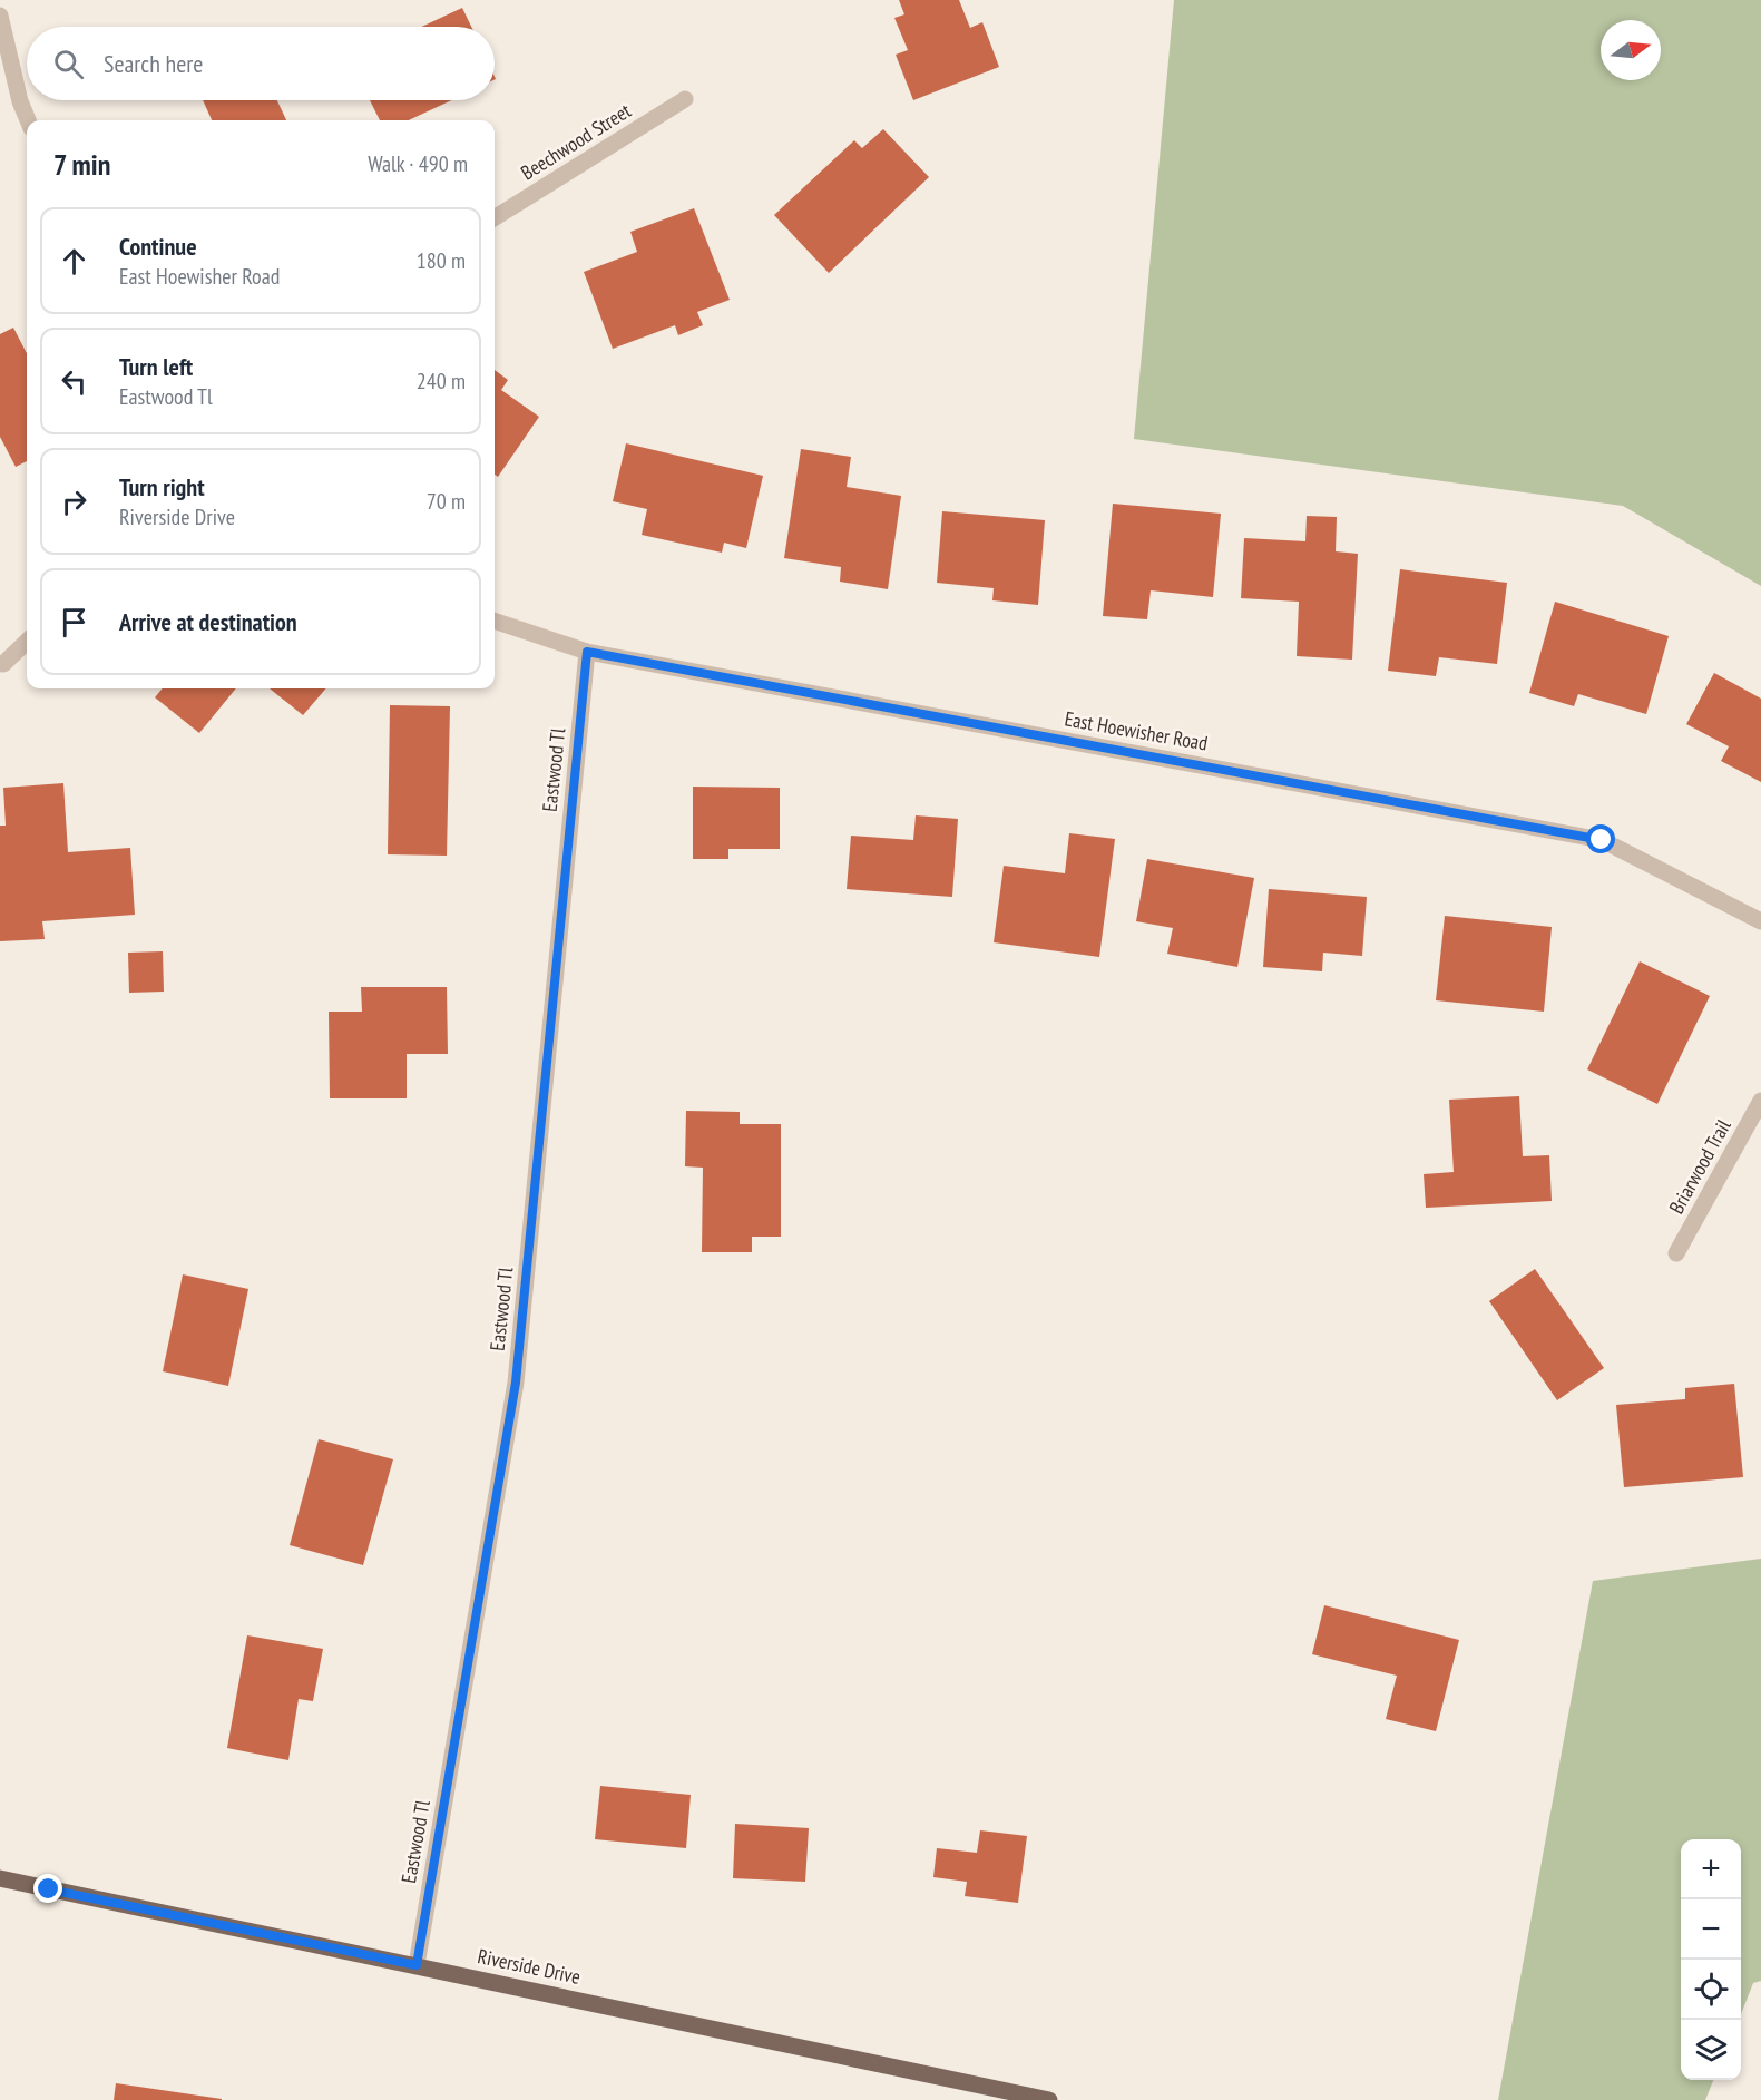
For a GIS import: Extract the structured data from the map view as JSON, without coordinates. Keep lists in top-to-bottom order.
{
  "streets": {
    "main road": ["Riverside Drive"],
    "street": [
      "Beechwood Street",
      "East Hoewisher Road",
      "Eastwood Tl",
      "Briarwood Trail"
    ]
  },
  "crossings": [
    ["East Hoewisher Road", "Eastwood Tl"],
    ["Eastwood Tl", "Riverside Drive"]
  ],
  "north": "right",
  "page": {
    "search": "Search here",
    "heading": ["7 min", "Walk · 490 m"],
    "list": [
      ["Continue", "East Hoewisher Road", "180 m"],
      ["Turn left", "Eastwood Tl", "240 m"],
      ["Turn right", "Riverside Drive", "70 m"],
      "Arrive at destination"
    ],
    "map_buttons": ["+", "−"]
  }
}
